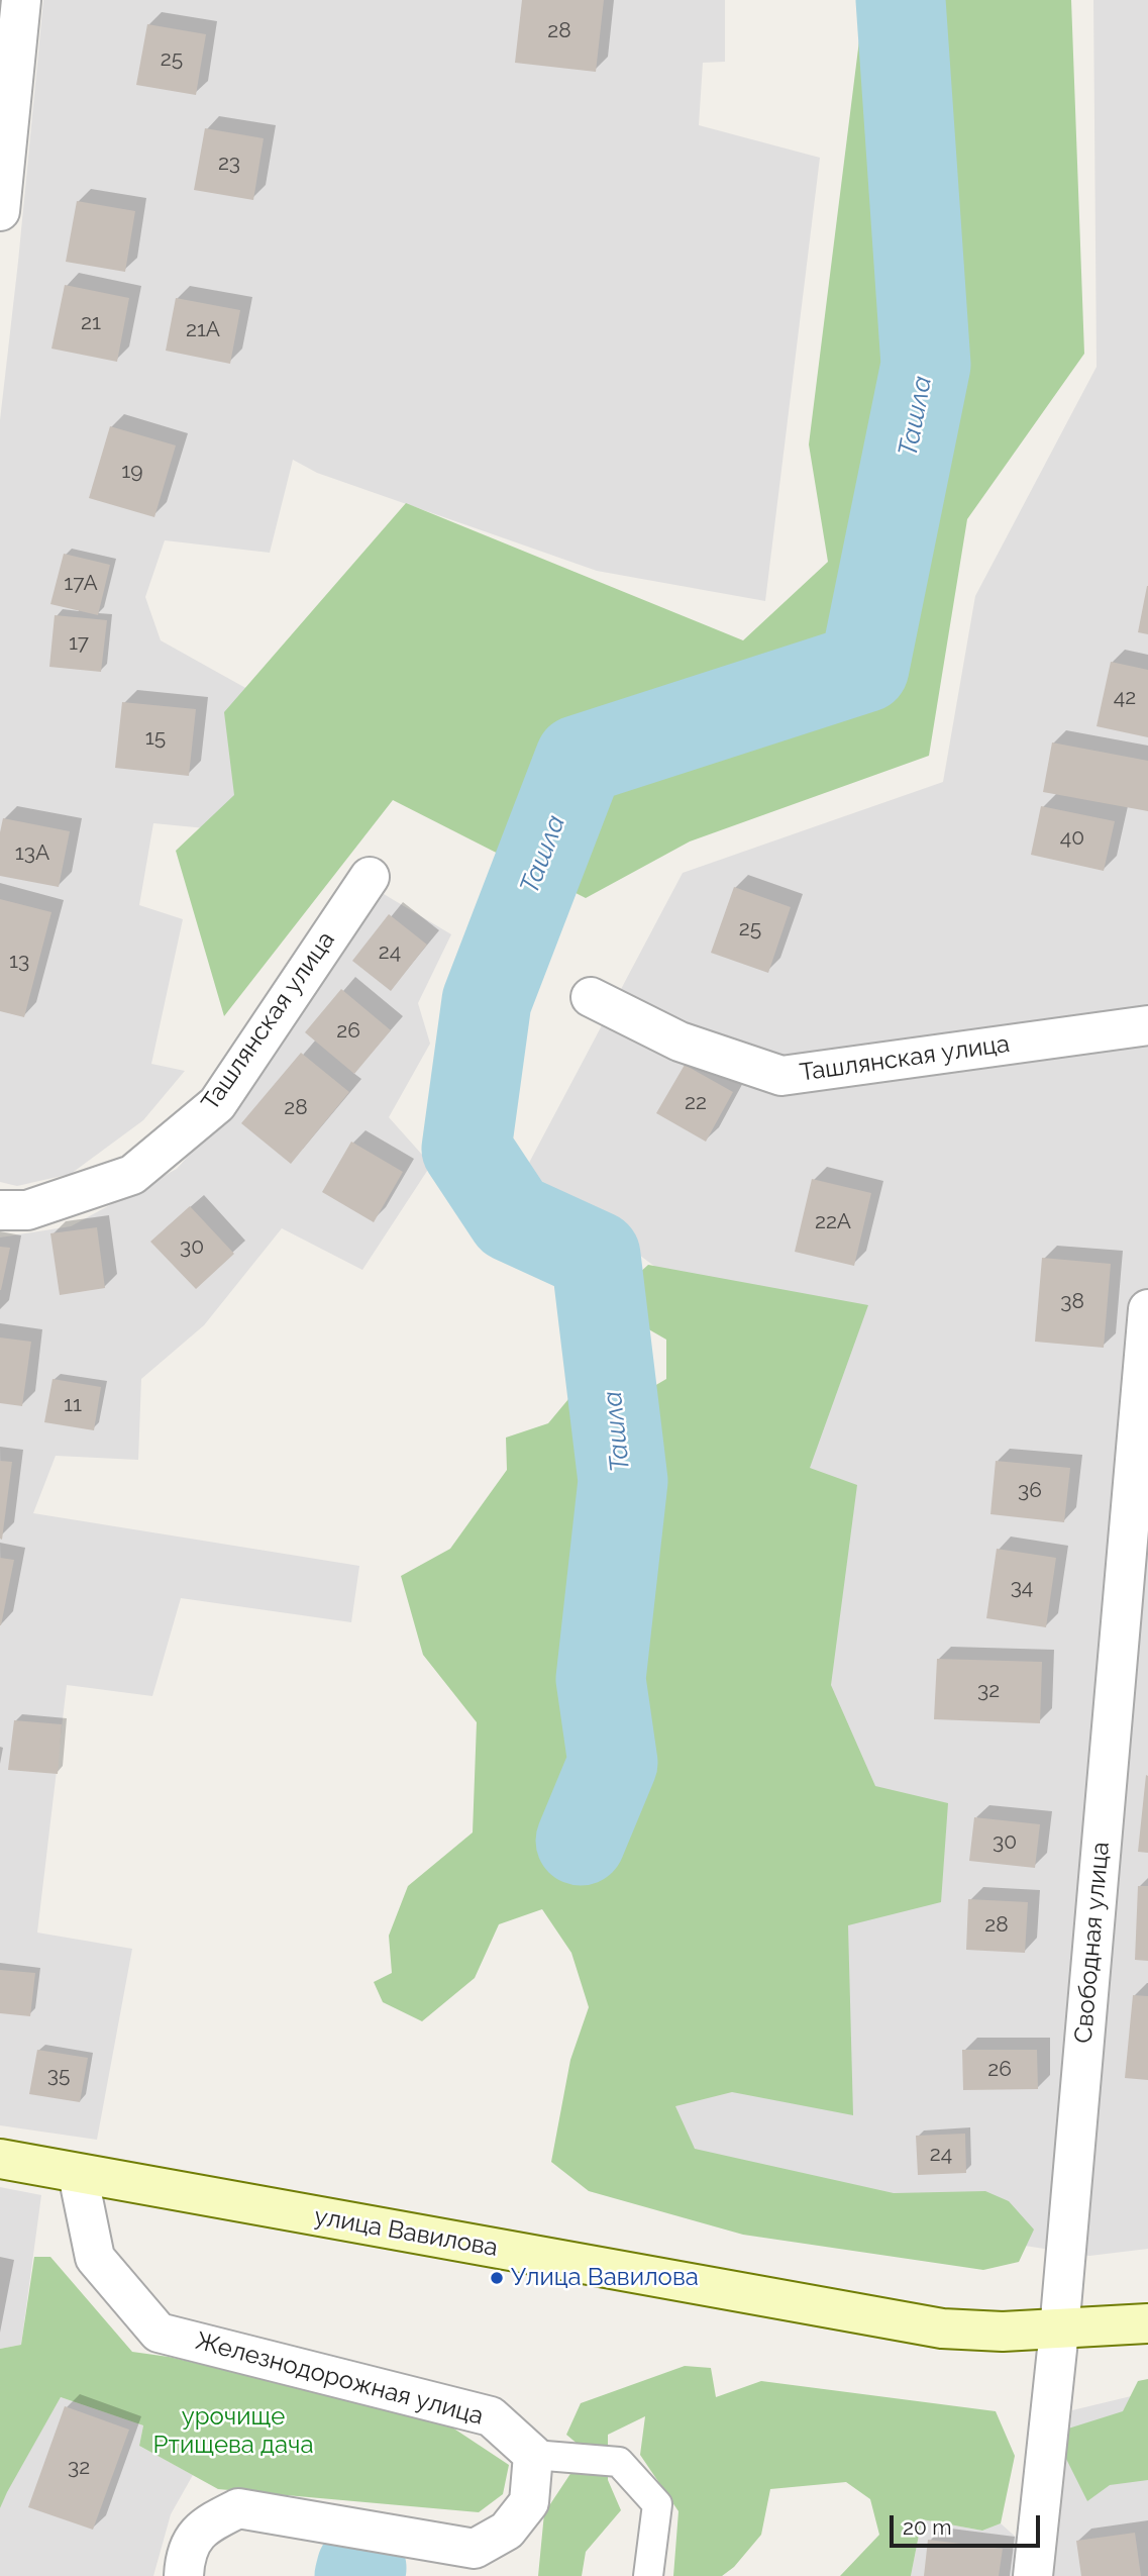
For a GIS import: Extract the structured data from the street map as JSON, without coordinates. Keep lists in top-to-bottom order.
{
  "streets": {
    "main road": ["улица Вавилова"],
    "street": ["Ташлянская улица", "Свободная улица", "Железнодорожная улица"]
  },
  "crossings": [
    ["Свободная улица", "улица Вавилова"],
    ["улица Вавилова", "Железнодорожная улица"]
  ],
  "water": ["Ташла"],
  "parks": ["урочище Ртищева дача"],
  "places": ["Улица Вавилова"],
  "house_numbers": [
    "28",
    "25",
    "23",
    "21",
    "21А",
    "19",
    "17А",
    "17",
    "42",
    "15",
    "40",
    "13А",
    "25",
    "24",
    "13",
    "26",
    "22",
    "28",
    "22А",
    "30",
    "38",
    "11",
    "36",
    "34",
    "32",
    "30",
    "28",
    "26",
    "35",
    "24",
    "32"
  ],
  "scale_bar": "20 m"
}
